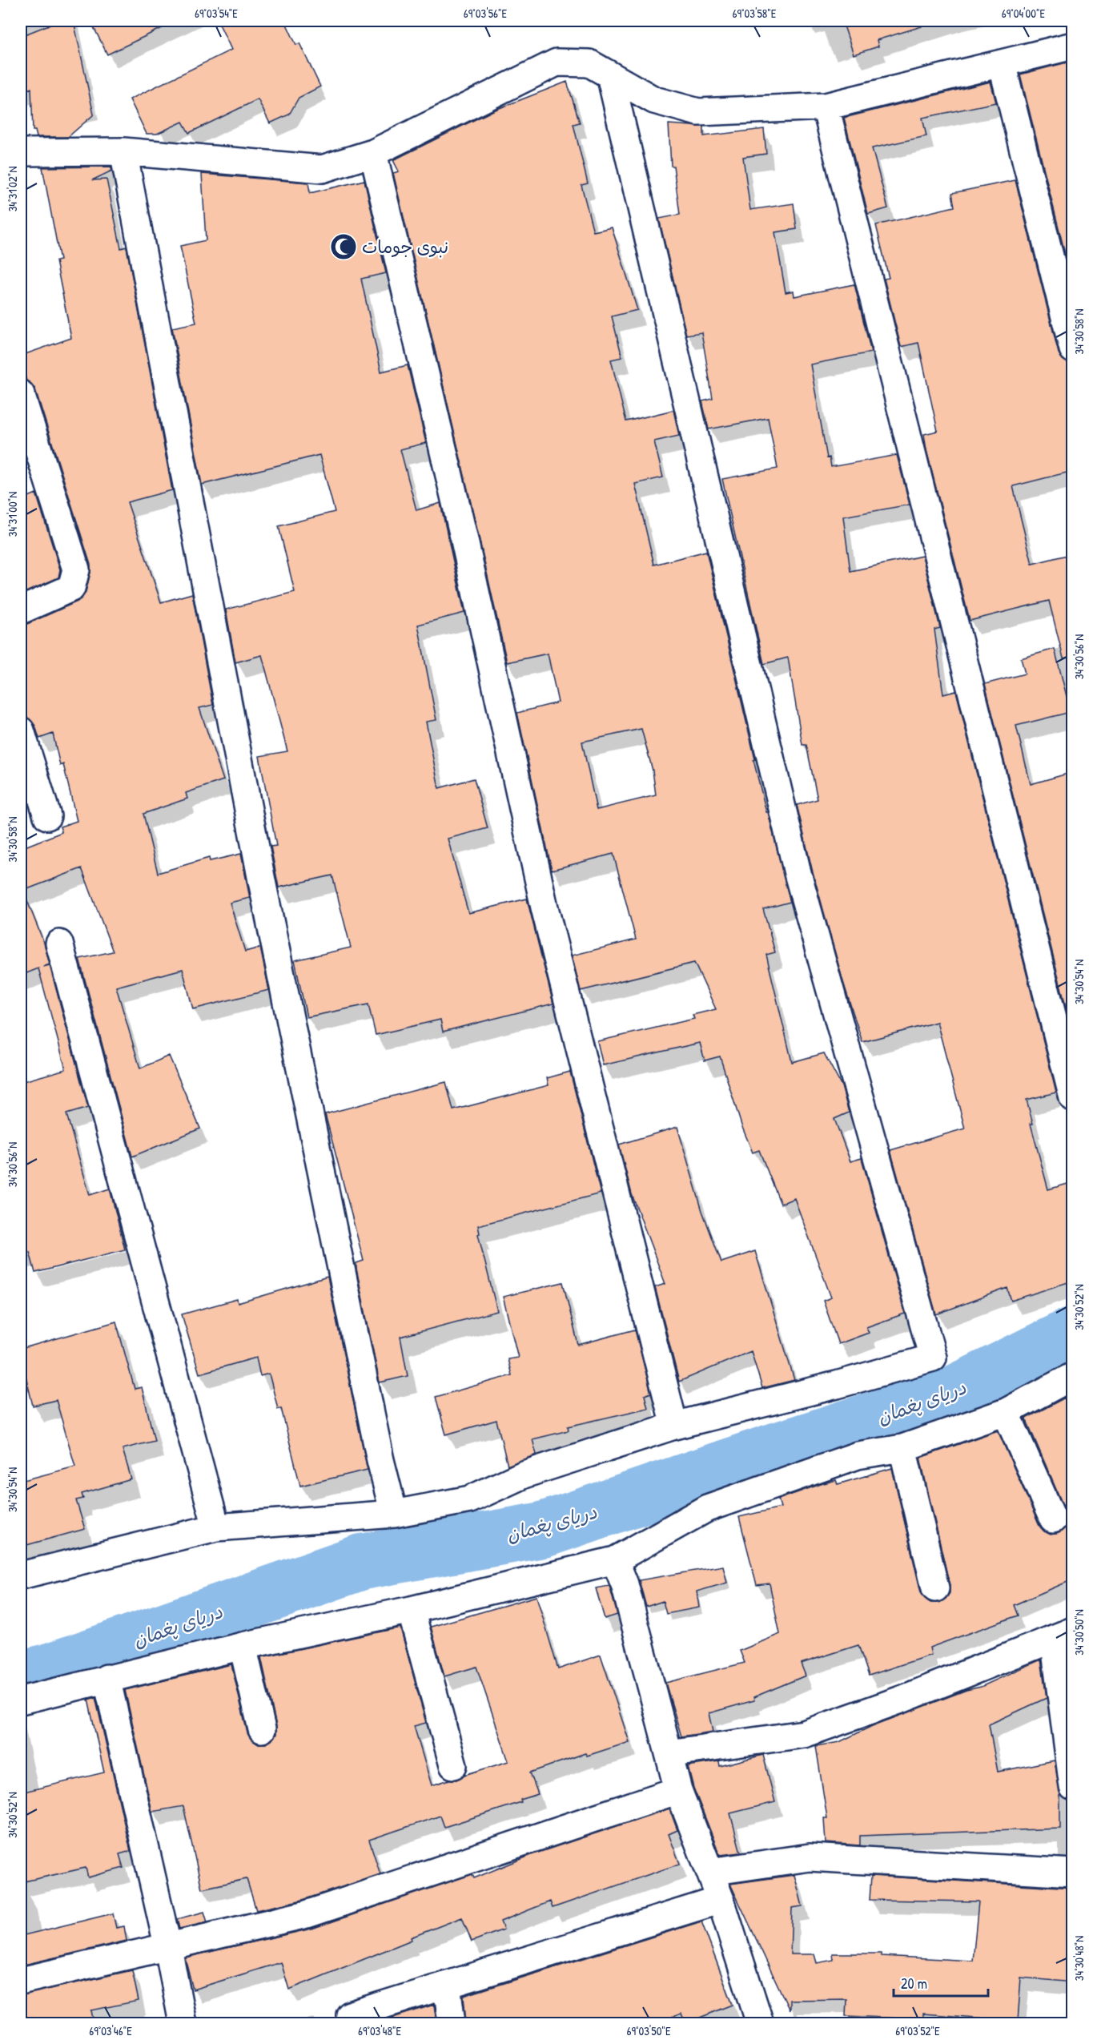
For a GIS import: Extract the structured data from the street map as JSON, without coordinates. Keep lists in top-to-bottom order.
{
  "water": ["دریای پغمان"],
  "places": {
    "mosque": ["نبوی جومات"]
  },
  "scale_bar": "20 m",
  "coordinates": [
    "69°03'54\"E",
    "69°03'56\"E",
    "69°03'58\"E",
    "69°04'00\"E",
    "34°31'02\"N",
    "34°30'58\"N",
    "34°31'00\"N",
    "34°30'56\"N",
    "34°30'54\"N",
    "34°30'52\"N",
    "34°30'50\"N",
    "34°30'48\"N",
    "69°03'46\"E",
    "69°03'48\"E",
    "69°03'50\"E",
    "69°03'52\"E"
  ]
}
